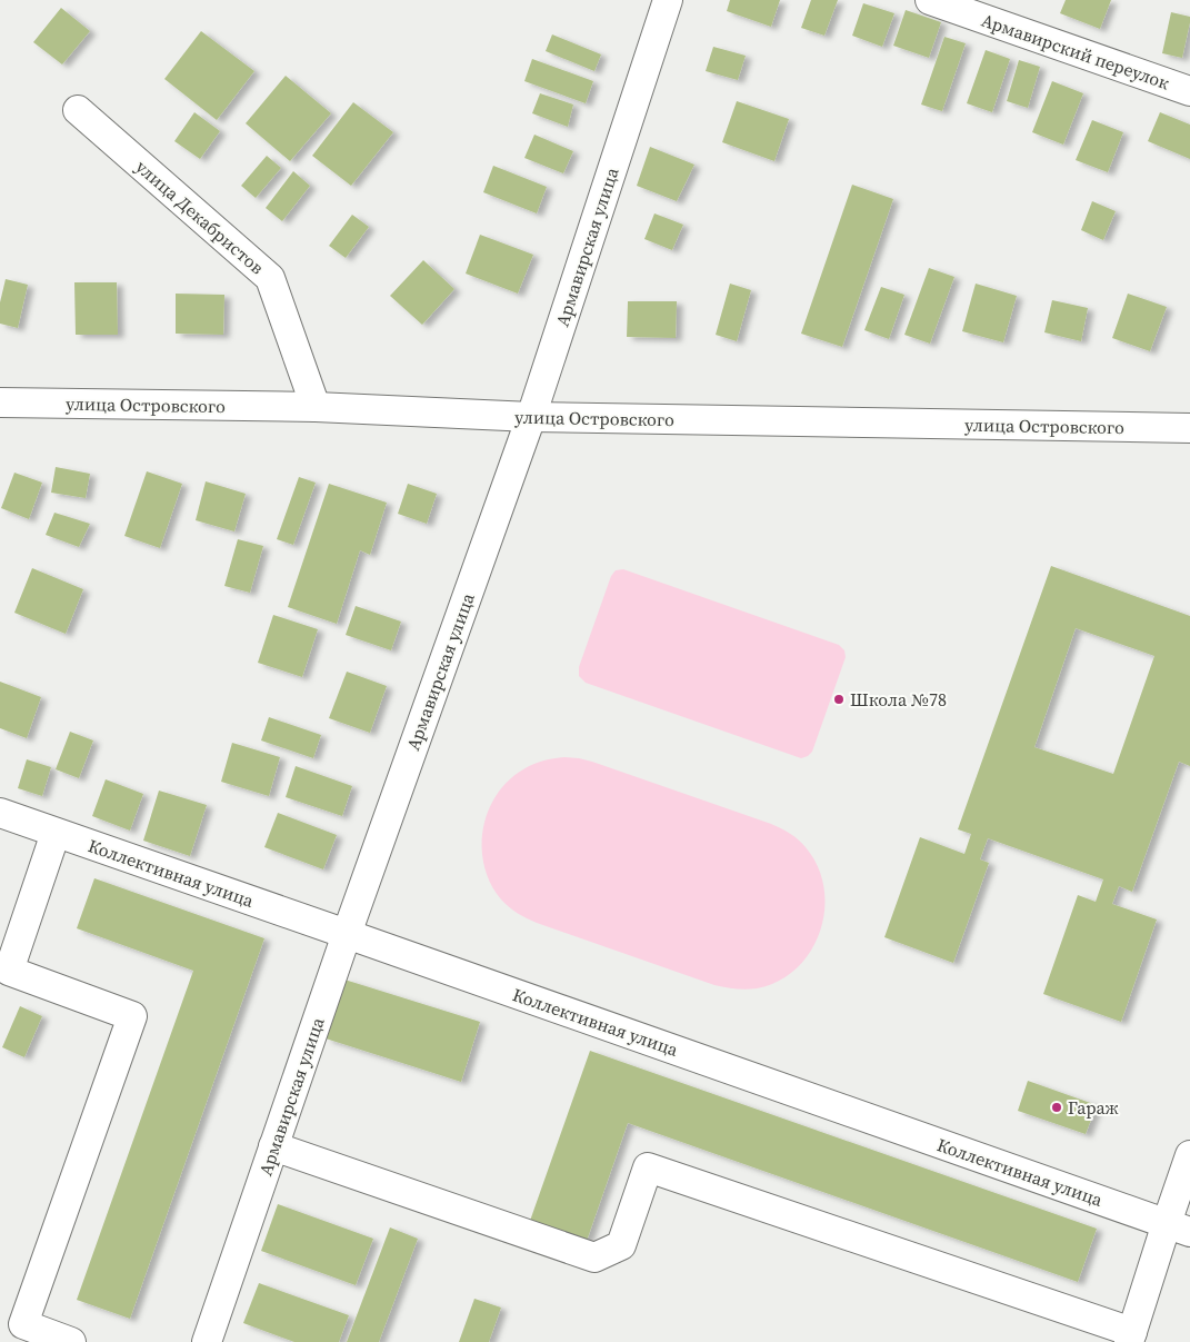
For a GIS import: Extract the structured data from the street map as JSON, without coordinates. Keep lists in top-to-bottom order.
{
  "streets": {
    "street": [
      "Армавирский переулок",
      "улица Декабристов",
      "Армавирская улица",
      "улица Островского",
      "Коллективная улица"
    ]
  },
  "crossings": [
    ["улица Декабристов", "улица Островского"],
    ["Армавирская улица", "улица Островского"],
    ["Армавирская улица", "Коллективная улица"]
  ],
  "places": ["Школа №78", "Гараж"]
}
